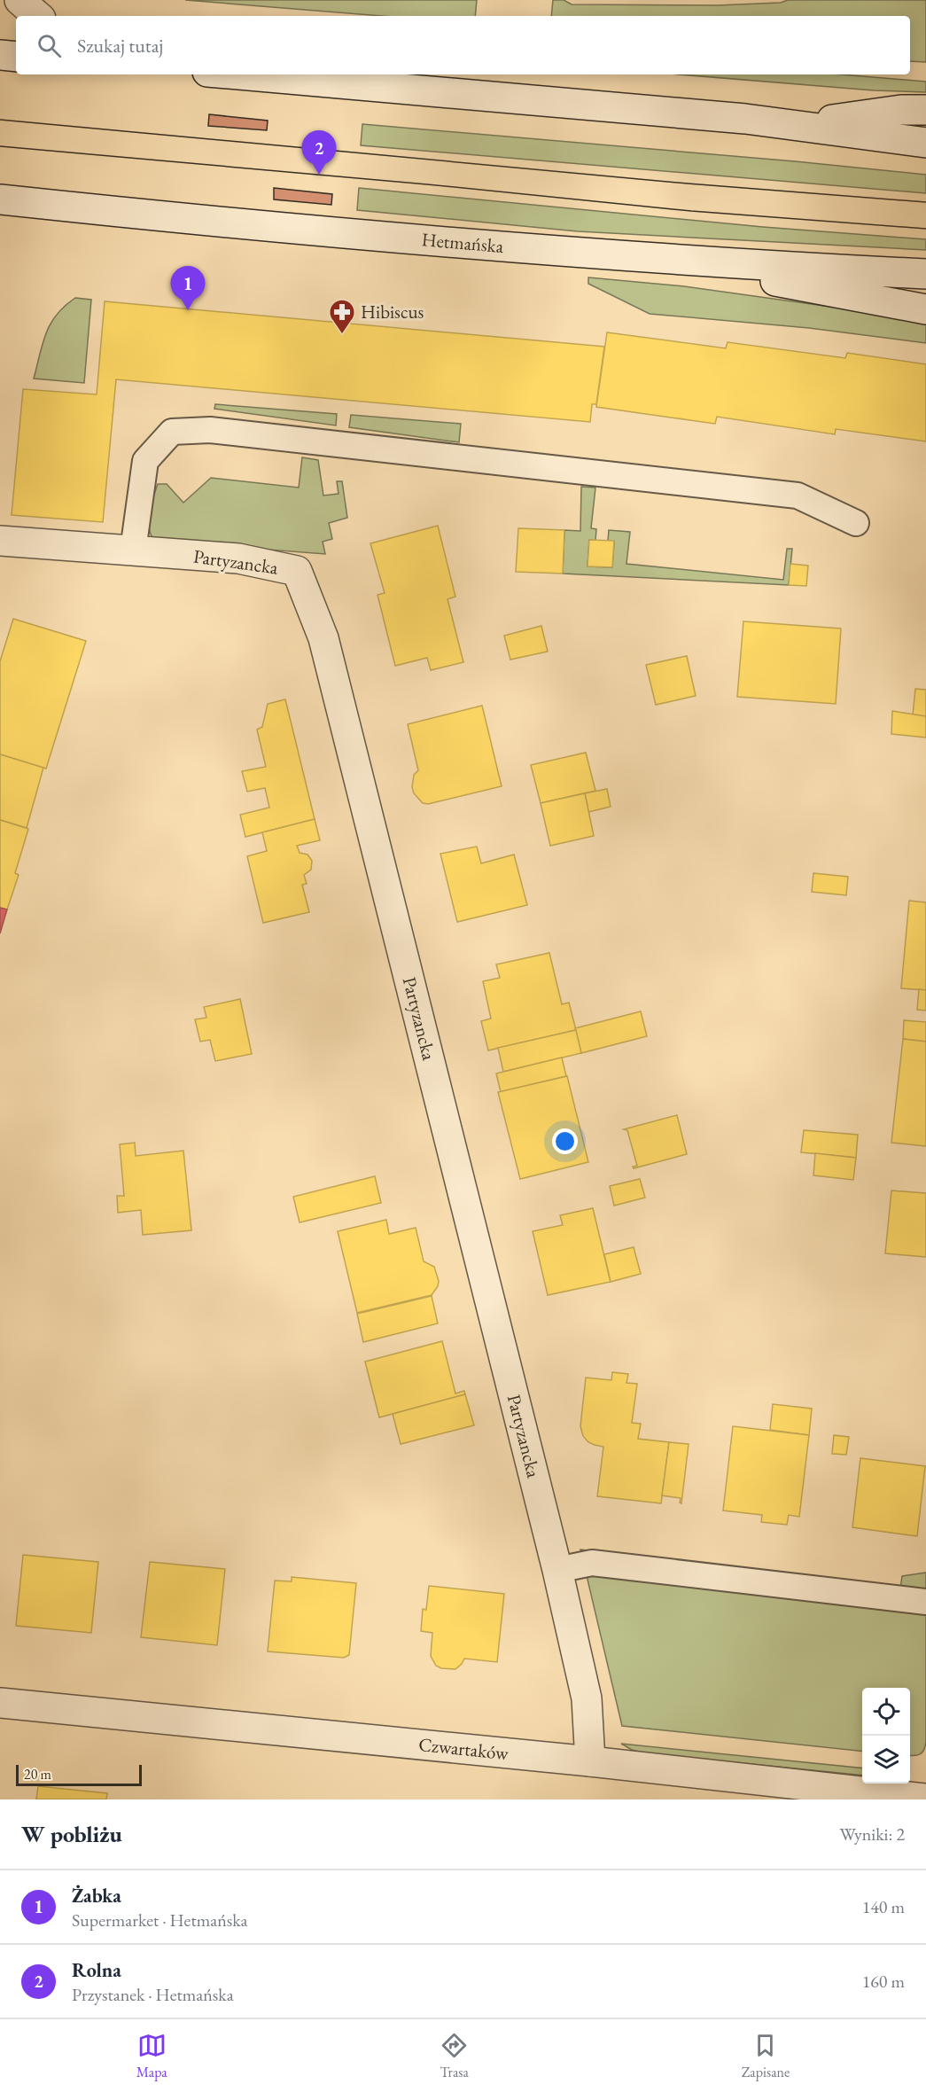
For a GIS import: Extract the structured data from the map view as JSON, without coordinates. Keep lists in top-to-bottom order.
{
  "streets": {
    "street": ["Hetmańska", "Partyzancka", "Czwartaków"]
  },
  "crossings": [
    ["Partyzancka", "Czwartaków"]
  ],
  "places": {
    "pharmacy": ["Hibiscus"]
  },
  "scale_bar": "20 m",
  "page": {
    "search": "Szukaj tutaj",
    "pins": ["2", "1"],
    "scale": "20 m",
    "heading": ["W pobliżu", "Wyniki: 2"],
    "list": [
      {
        "mark": "1",
        "name": "Żabka",
        "note": "Supermarket · Hetmańska",
        "value": "140 m"
      },
      {
        "mark": "2",
        "name": "Rolna",
        "note": "Przystanek · Hetmańska",
        "value": "160 m"
      }
    ],
    "nav": ["Mapa", "Trasa", "Zapisane"]
  }
}
